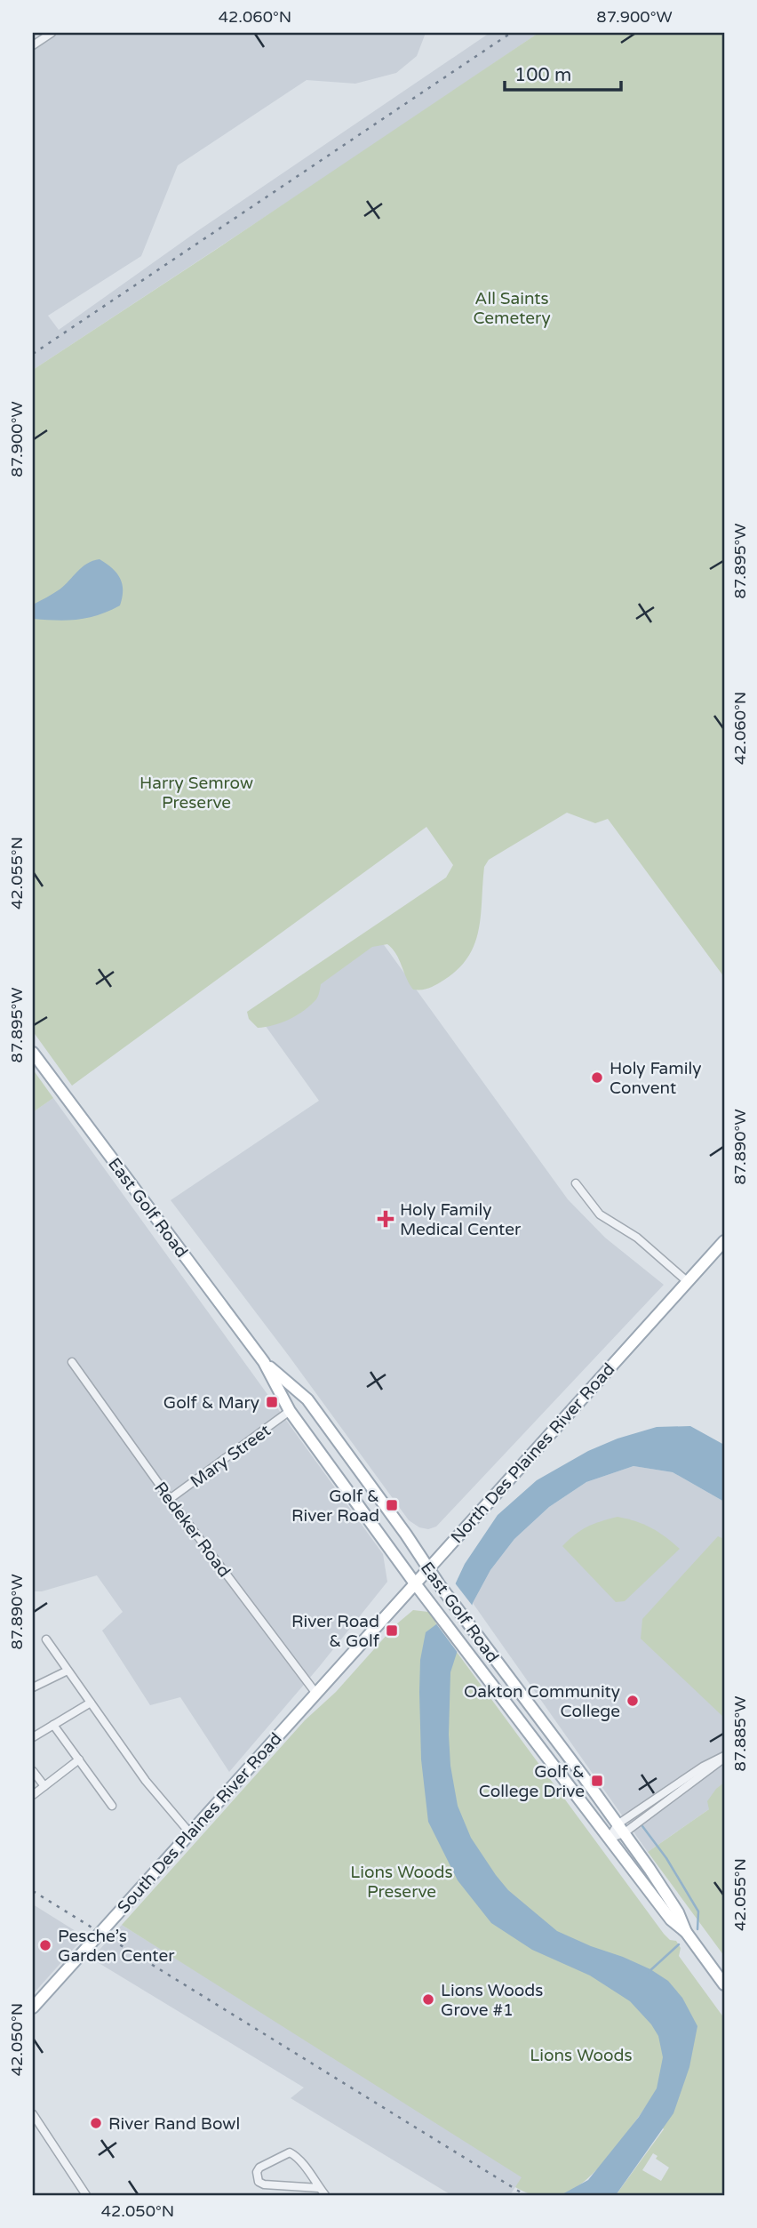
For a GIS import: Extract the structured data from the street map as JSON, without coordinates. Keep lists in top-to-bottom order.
{
  "streets": {
    "main road": ["East Golf Road", "North Des Plaines River Road", "South Des Plaines River Road"],
    "street": ["Mary Street", "Redeker Road"]
  },
  "crossings": [
    ["East Golf Road", "North Des Plaines River Road"],
    ["East Golf Road", "Mary Street"],
    ["North Des Plaines River Road", "Redeker Road"],
    ["North Des Plaines River Road", "South Des Plaines River Road"],
    ["Mary Street", "Redeker Road"],
    ["Redeker Road", "South Des Plaines River Road"]
  ],
  "parks": [
    "All Saints Cemetery",
    "Harry Semrow Preserve",
    "Lions Woods Preserve",
    "Lions Woods"
  ],
  "places": {
    "other": [
      "Holy Family Convent",
      "Oakton Community College",
      "Pesche’s Garden Center",
      "Lions Woods Grove #1",
      "River Rand Bowl"
    ],
    "health": ["Holy Family Medical Center"],
    "transit": [
      "Golf & Mary",
      "Golf & River Road",
      "River Road & Golf",
      "Golf & College Drive"
    ]
  },
  "scale_bar": "100 m",
  "coordinates": [
    "42.060°N",
    "87.900°W",
    "87.895°W",
    "42.055°N",
    "87.890°W",
    "87.885°W",
    "42.050°N"
  ]
}
